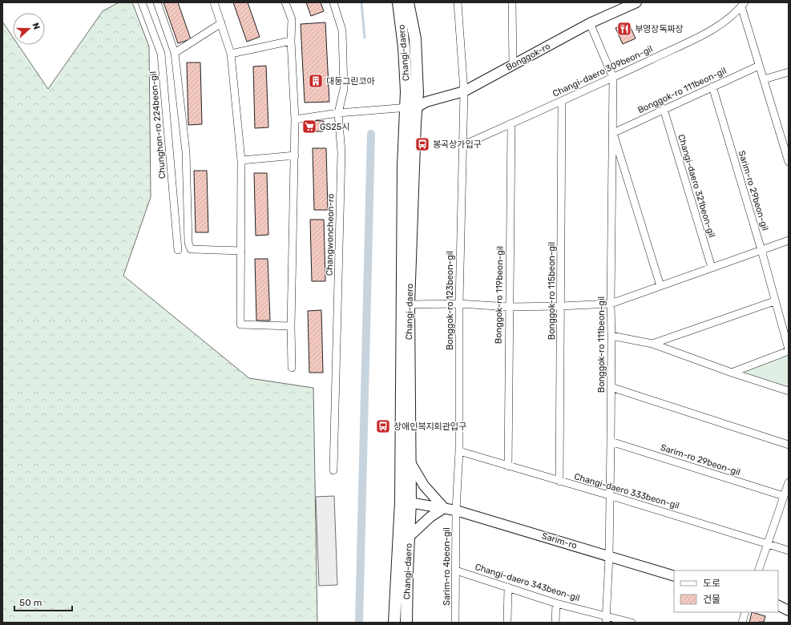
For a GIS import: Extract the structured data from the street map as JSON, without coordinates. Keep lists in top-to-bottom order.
{
  "streets": {
    "main road": ["Changi-daero"],
    "street": [
      "Bonggok-ro",
      "Changi-daero 309beon-gil",
      "Bonggok-ro 111beon-gil",
      "Chunghon-ro 224beon-gil",
      "Changi-daero 321beon-gil",
      "Sarim-ro 29beon-gil",
      "Changwoncheon-ro",
      "Bonggok-ro 115beon-gil",
      "Bonggok-ro 119beon-gil",
      "Bonggok-ro 123beon-gil",
      "Changi-daero 333beon-gil",
      "Sarim-ro",
      "Sarim-ro 4beon-gil",
      "Changi-daero 343beon-gil"
    ]
  },
  "crossings": [
    ["Changi-daero", "Bonggok-ro"],
    ["Changi-daero", "Sarim-ro"],
    ["Bonggok-ro", "Bonggok-ro 111beon-gil"],
    ["Bonggok-ro", "Bonggok-ro 123beon-gil"],
    ["Changi-daero 309beon-gil", "Bonggok-ro 111beon-gil"],
    ["Changi-daero 309beon-gil", "Bonggok-ro 115beon-gil"],
    ["Changi-daero 309beon-gil", "Bonggok-ro 119beon-gil"],
    ["Changi-daero 309beon-gil", "Bonggok-ro 123beon-gil"],
    ["Bonggok-ro 111beon-gil", "Changi-daero 321beon-gil"],
    ["Bonggok-ro 111beon-gil", "Sarim-ro 29beon-gil"],
    ["Bonggok-ro 111beon-gil", "Changi-daero 333beon-gil"],
    ["Bonggok-ro 111beon-gil", "Sarim-ro"],
    ["Bonggok-ro 111beon-gil", "Changi-daero 343beon-gil"],
    ["Bonggok-ro 115beon-gil", "Changi-daero 333beon-gil"],
    ["Bonggok-ro 119beon-gil", "Changi-daero 333beon-gil"],
    ["Bonggok-ro 123beon-gil", "Changi-daero 333beon-gil"],
    ["Bonggok-ro 123beon-gil", "Sarim-ro"],
    ["Bonggok-ro 123beon-gil", "Sarim-ro 4beon-gil"],
    ["Sarim-ro", "Sarim-ro 4beon-gil"],
    ["Sarim-ro 4beon-gil", "Changi-daero 343beon-gil"]
  ],
  "places": {
    "restaurant": ["부영장독짜장"],
    "building": ["대동그린코아"],
    "supermarket": ["GS25시"],
    "bus stop": ["봉곡상가입구", "장애인복지회관입구"]
  },
  "legend": ["도로", "건물"],
  "scale_bar": "50 m",
  "north": "right"
}
